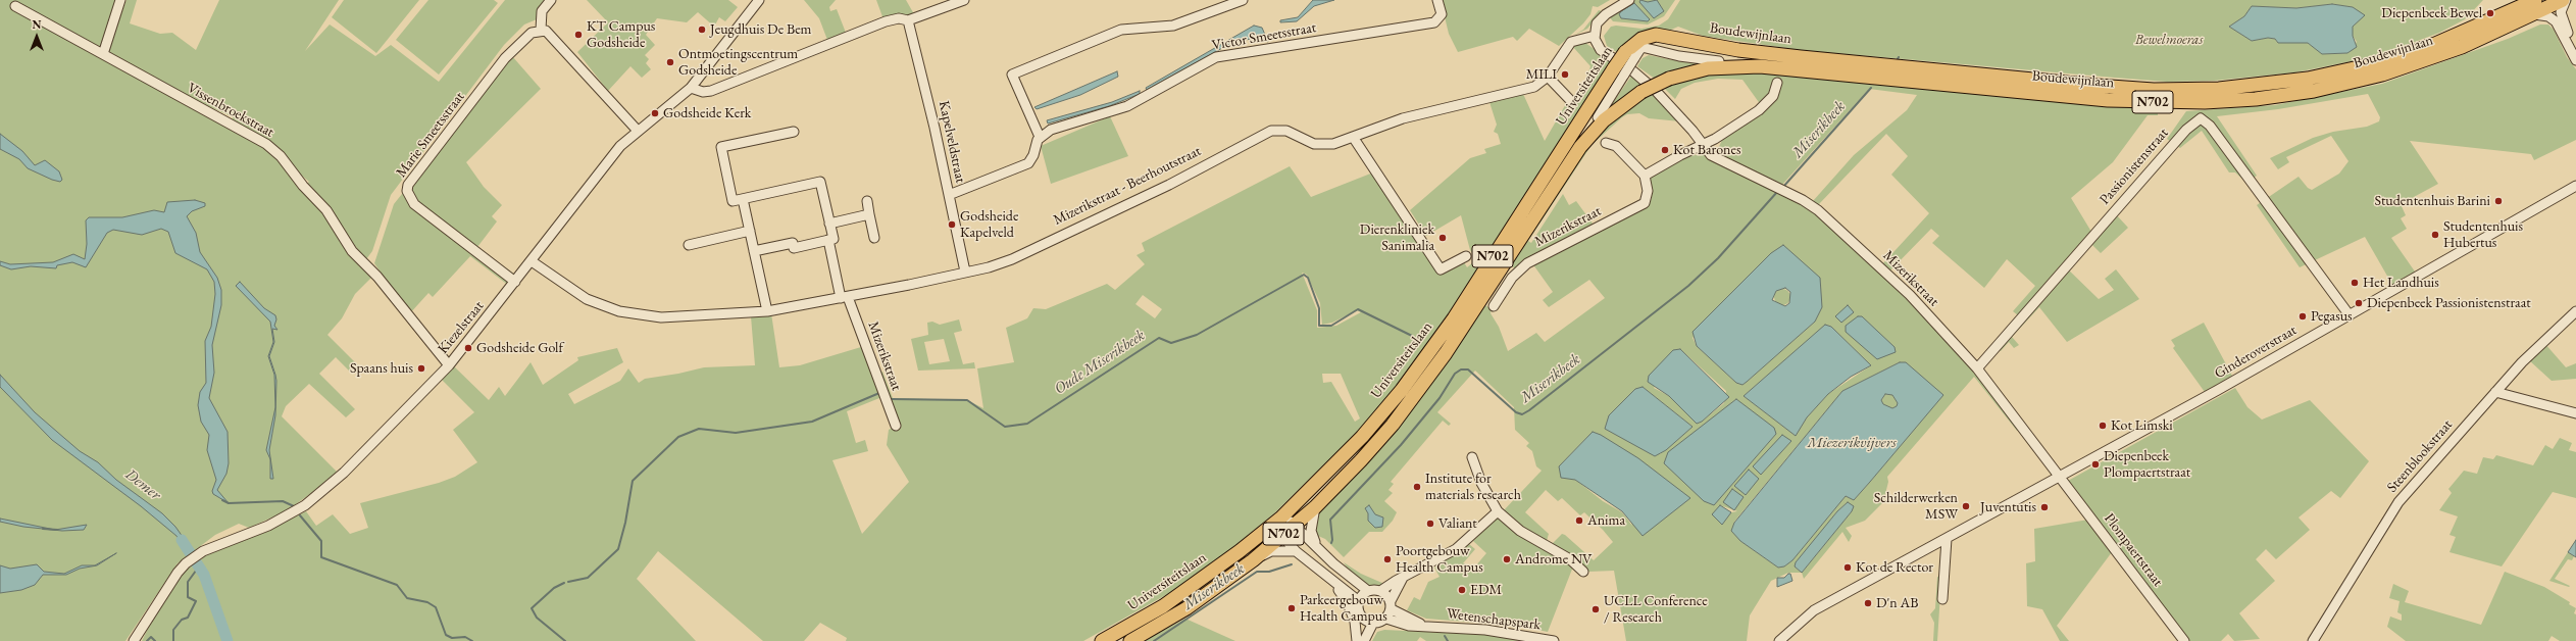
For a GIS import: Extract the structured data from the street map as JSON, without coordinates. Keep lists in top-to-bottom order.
{
  "streets": {
    "highway": ["Boudewijnlaan", "Universiteitslaan", "N702"],
    "street": [
      "Victor Smeetsstraat",
      "Vissenbroekstraat",
      "Marie Smeetsstraat",
      "Kapelveldstraat",
      "Passionistenstraat",
      "Mizerikstraat - Beerhoutstraat",
      "Mizerikstraat",
      "Kiezelstraat",
      "Ginderoverstraat",
      "Steenblookstraat",
      "Plompaertstraat",
      "Wetenschapspark"
    ]
  },
  "crossings": [
    ["Boudewijnlaan", "Universiteitslaan"],
    ["Vissenbroekstraat", "Kiezelstraat"],
    ["Marie Smeetsstraat", "Kiezelstraat"],
    ["Kapelveldstraat", "Mizerikstraat - Beerhoutstraat"],
    ["Passionistenstraat", "Mizerikstraat"],
    ["Passionistenstraat", "Ginderoverstraat"],
    ["Mizerikstraat - Beerhoutstraat", "Mizerikstraat"],
    ["Mizerikstraat - Beerhoutstraat", "Kiezelstraat"],
    ["Mizerikstraat", "Ginderoverstraat"],
    ["Mizerikstraat", "Plompaertstraat"],
    ["Ginderoverstraat", "Plompaertstraat"]
  ],
  "water": [
    "Miserikbeek",
    "Oude Miserikbeek",
    "Miezerikvijvers",
    "Demer"
  ],
  "parks": ["Bewelmoeras"],
  "places": [
    "Diepenbeek Bewel",
    "Jeugdhuis De Bem",
    "KT Campus Godsheide",
    "Ontmoetingscentrum Godsheide",
    "MILI",
    "Godsheide Kerk",
    "Kot Barones",
    "Studentenhuis Barini",
    "Godsheide Kapelveld",
    "Studentenhuis Hubertus",
    "Dierenkliniek Sanimalia",
    "Het Landhuis",
    "Diepenbeek Passionistenstraat",
    "Pegasus",
    "Godsheide Golf",
    "Spaans huis",
    "Kot Limski",
    "Diepenbeek Plompaertstraat",
    "Institute for materials research",
    "Schilderwerken MSW",
    "Juventutis",
    "Anima",
    "Valiant",
    "Poortgebouw Health Campus",
    "Androme NV",
    "Kot de Rector",
    "EDM",
    "D'n AB",
    "Parkeergebouw Health Campus",
    "UCLL Conference / Research"
  ],
  "north": "top"
}
